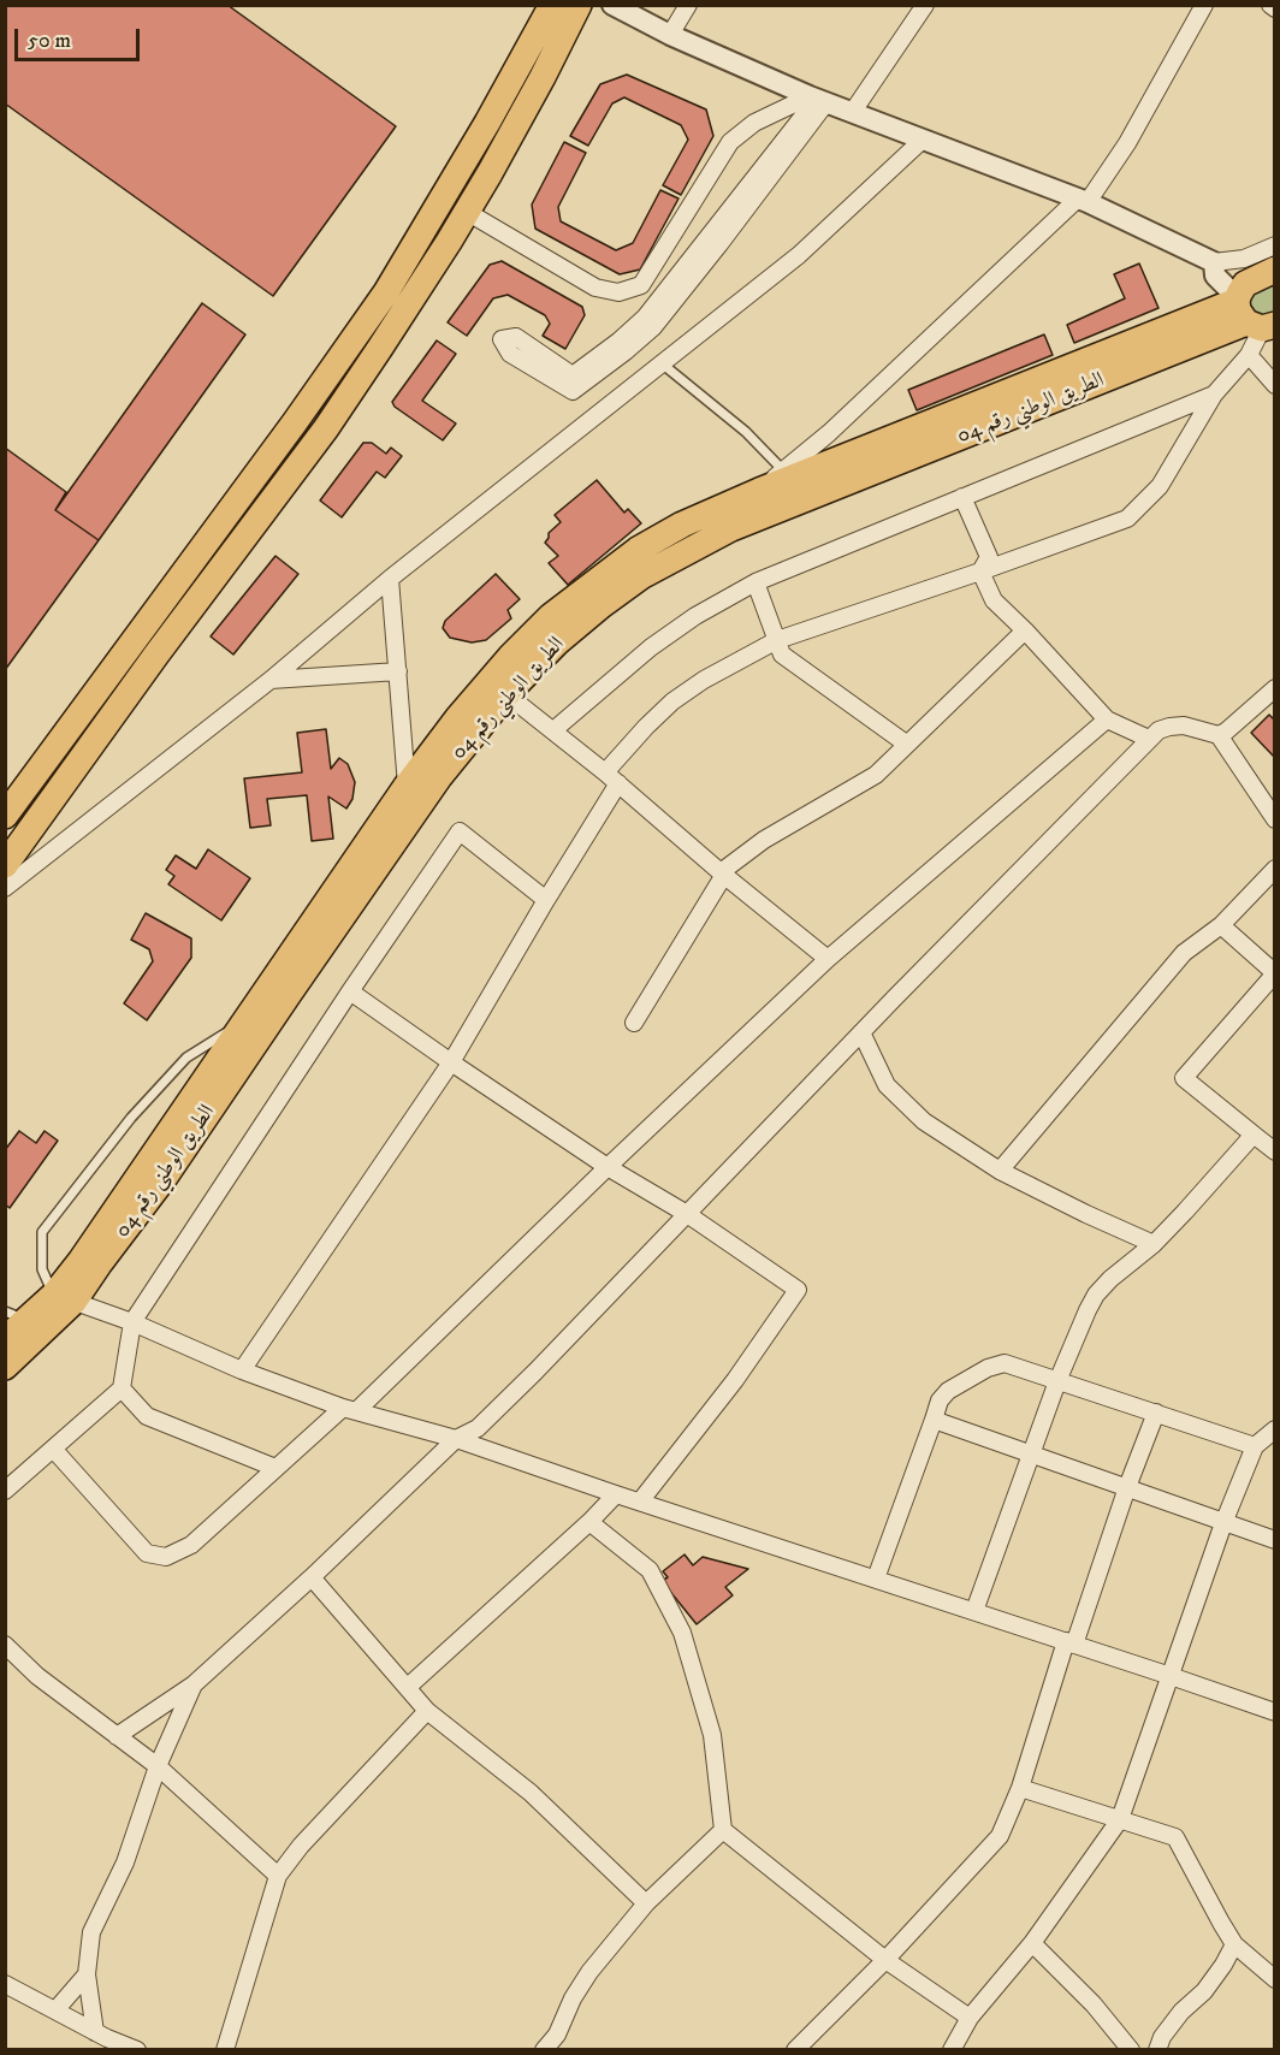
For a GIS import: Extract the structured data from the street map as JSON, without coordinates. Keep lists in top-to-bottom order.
{
  "streets": {
    "main road": ["الطريق الوطني رقم 04"]
  },
  "scale_bar": "50 m"
}
